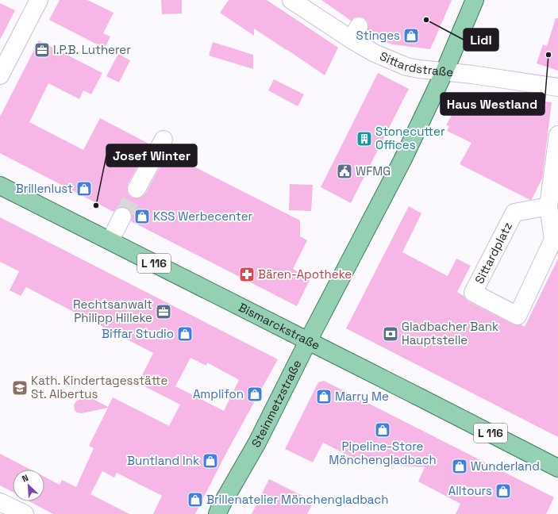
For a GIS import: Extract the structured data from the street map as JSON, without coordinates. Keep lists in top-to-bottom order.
{
  "streets": {
    "main road": ["L 116", "Bismarckstraße", "Steinmetzstraße"],
    "street": ["Sittardstraße", "Sittardplatz"]
  },
  "crossings": [
    ["Sittardstraße", "Steinmetzstraße"],
    ["Bismarckstraße", "Steinmetzstraße"]
  ],
  "places": {
    "other": ["Lidl", "Haus Westland", "Josef Winter"],
    "shop": [
      "Stinges",
      "Brillenlust",
      "KSS Werbecenter",
      "Biffar Studio",
      "Amplifon",
      "Marry Me",
      "Pipeline-Store Mönchengladbach",
      "Buntland Ink",
      "Wunderland",
      "Alltours",
      "Brillenatelier Mönchengladbach"
    ],
    "office": ["I.P.B. Lutherer", "Rechtsanwalt Philipp Hilleke"],
    "building": ["Stonecutter Offices"],
    "public building": ["WFMG"],
    "pharmacy": ["Bären-Apotheke"],
    "bank": ["Gladbacher Bank Hauptstelle"],
    "school or university": ["Kath. Kindertagesstätte St. Albertus"]
  },
  "north": "top left"
}
